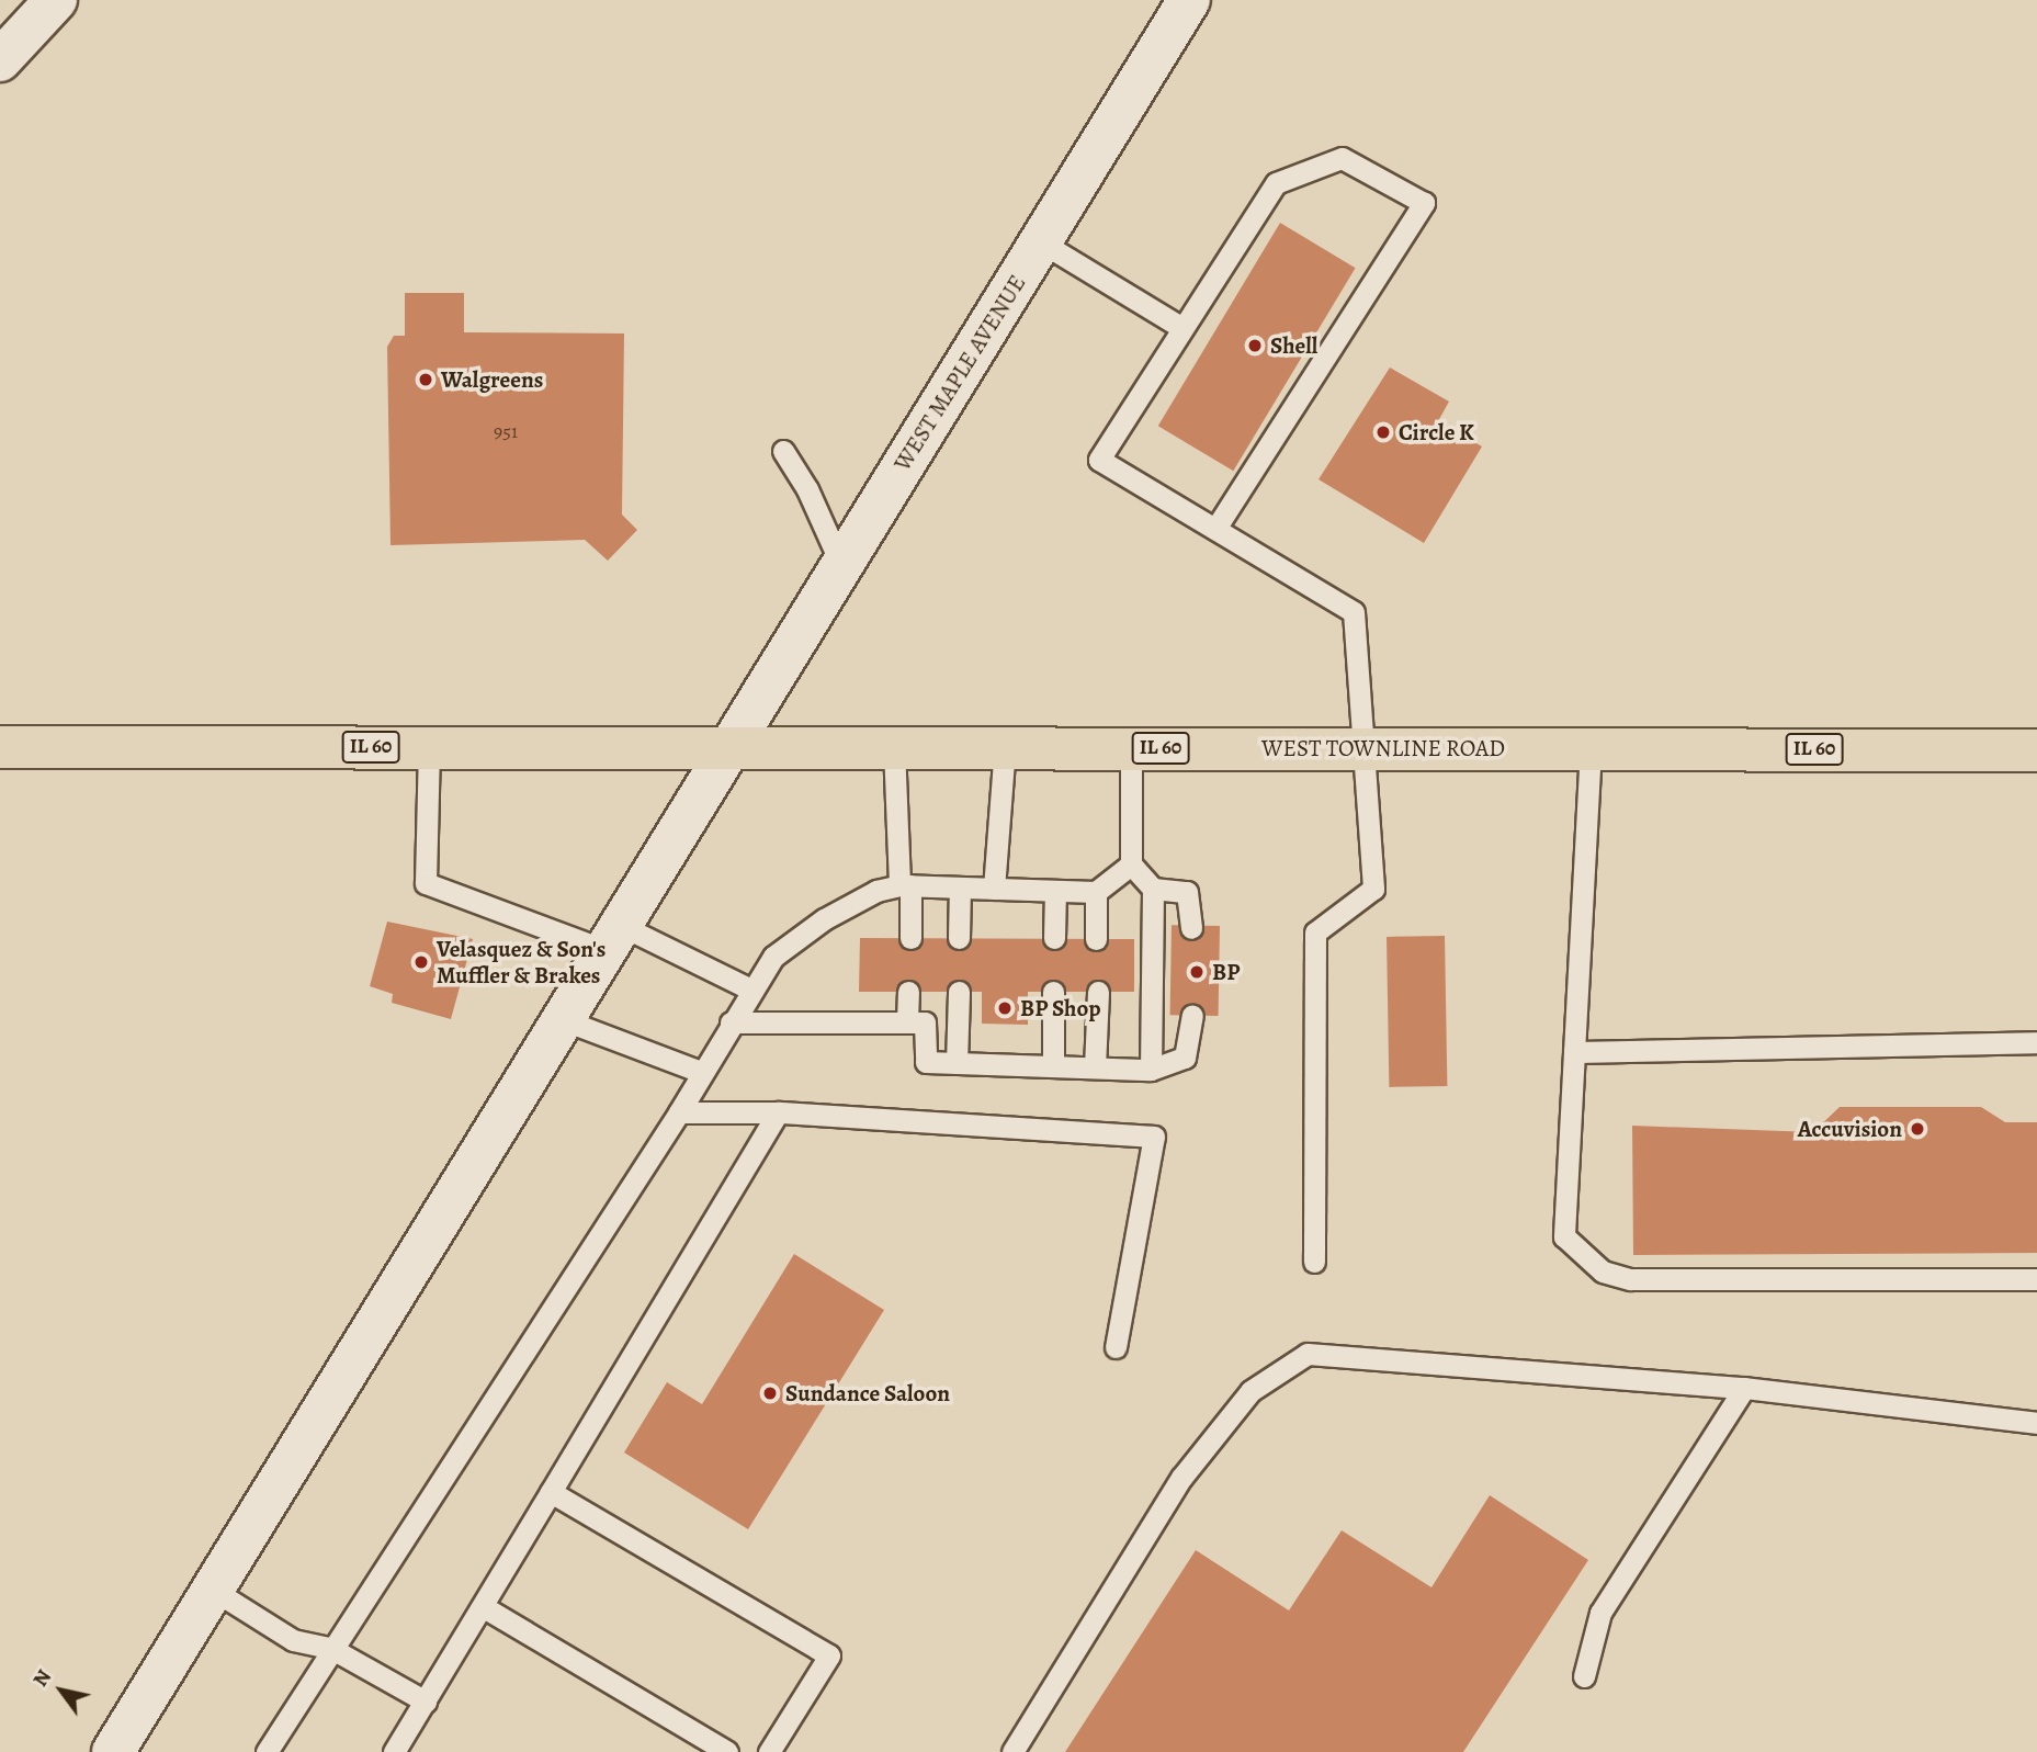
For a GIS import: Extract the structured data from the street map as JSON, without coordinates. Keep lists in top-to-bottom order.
{
  "streets": {
    "main road": ["WEST MAPLE AVENUE", "IL 60", "WEST TOWNLINE ROAD"]
  },
  "crossings": [
    ["WEST MAPLE AVENUE", "IL 60"],
    ["WEST MAPLE AVENUE", "WEST TOWNLINE ROAD"],
    ["IL 60", "WEST TOWNLINE ROAD"]
  ],
  "places": [
    "Shell",
    "Walgreens",
    "Circle K",
    "Velasquez & Son's Muffler & Brakes",
    "BP",
    "BP Shop",
    "Accuvision",
    "Sundance Saloon"
  ],
  "house_numbers": ["951"],
  "north": "top left"
}
